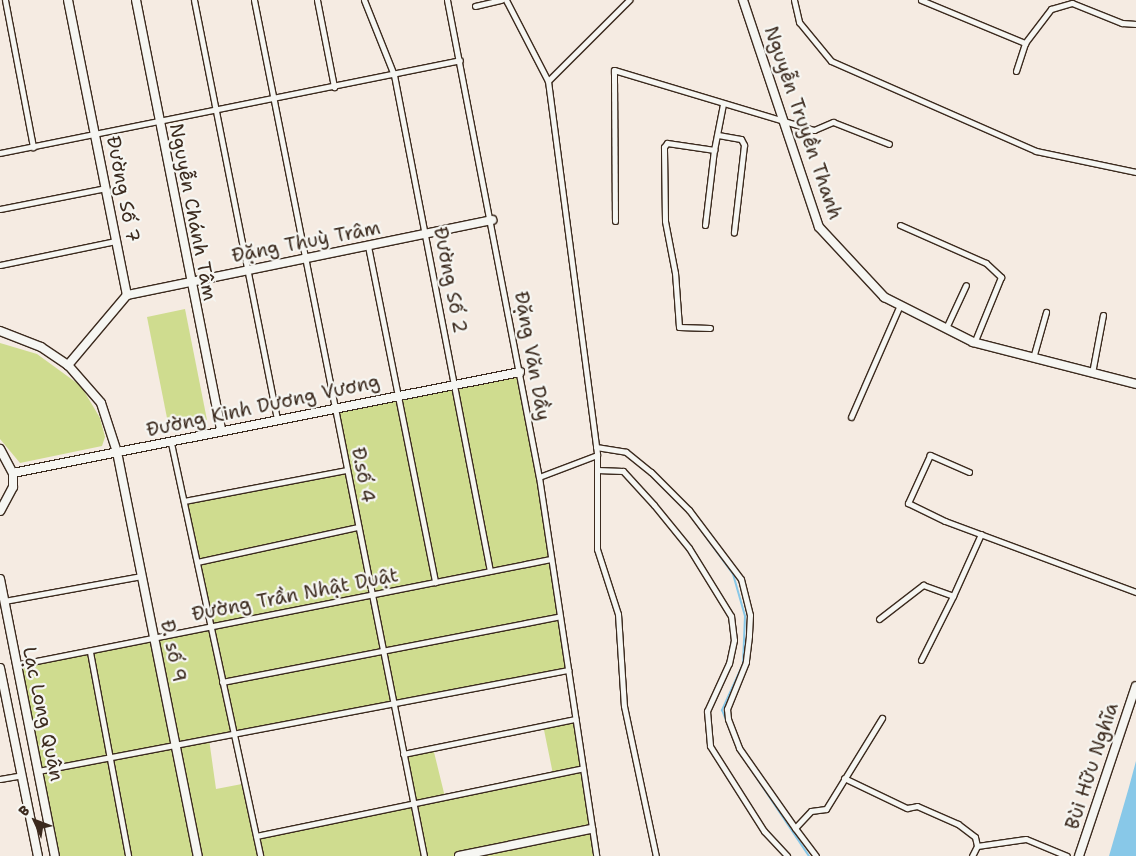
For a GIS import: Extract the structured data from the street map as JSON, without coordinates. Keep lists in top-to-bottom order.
{
  "streets": {
    "street": [
      "Nguyễn Truyền Thanh",
      "Đường Số 7",
      "Nguyễn Chánh Tâm",
      "Đặng Thuỳ Trâm",
      "Đường Số 2",
      "Đặng Văn Dầy",
      "Đường Kinh Dương Vương",
      "Đ.số 4",
      "Đường Trần Nhật Duật",
      "Đ. số 9",
      "Lạc Long Quân",
      "Bùi Hữu Nghĩa"
    ]
  },
  "crossings": [
    ["Đường Số 7", "Đặng Thuỳ Trâm"],
    ["Nguyễn Chánh Tâm", "Đặng Thuỳ Trâm"],
    ["Nguyễn Chánh Tâm", "Đường Kinh Dương Vương"],
    ["Đặng Thuỳ Trâm", "Đường Số 2"],
    ["Đặng Thuỳ Trâm", "Đặng Văn Dầy"],
    ["Đặng Thuỳ Trâm", "Đ.số 4"],
    ["Đường Số 2", "Đường Kinh Dương Vương"],
    ["Đường Số 2", "Đường Trần Nhật Duật"],
    ["Đặng Văn Dầy", "Đường Kinh Dương Vương"],
    ["Đặng Văn Dầy", "Đường Trần Nhật Duật"],
    ["Đường Kinh Dương Vương", "Đ.số 4"],
    ["Đường Kinh Dương Vương", "Đ. số 9"],
    ["Đ.số 4", "Đường Trần Nhật Duật"],
    ["Đường Trần Nhật Duật", "Đ. số 9"],
    ["Đường Trần Nhật Duật", "Lạc Long Quân"]
  ],
  "north": "top left"
}
